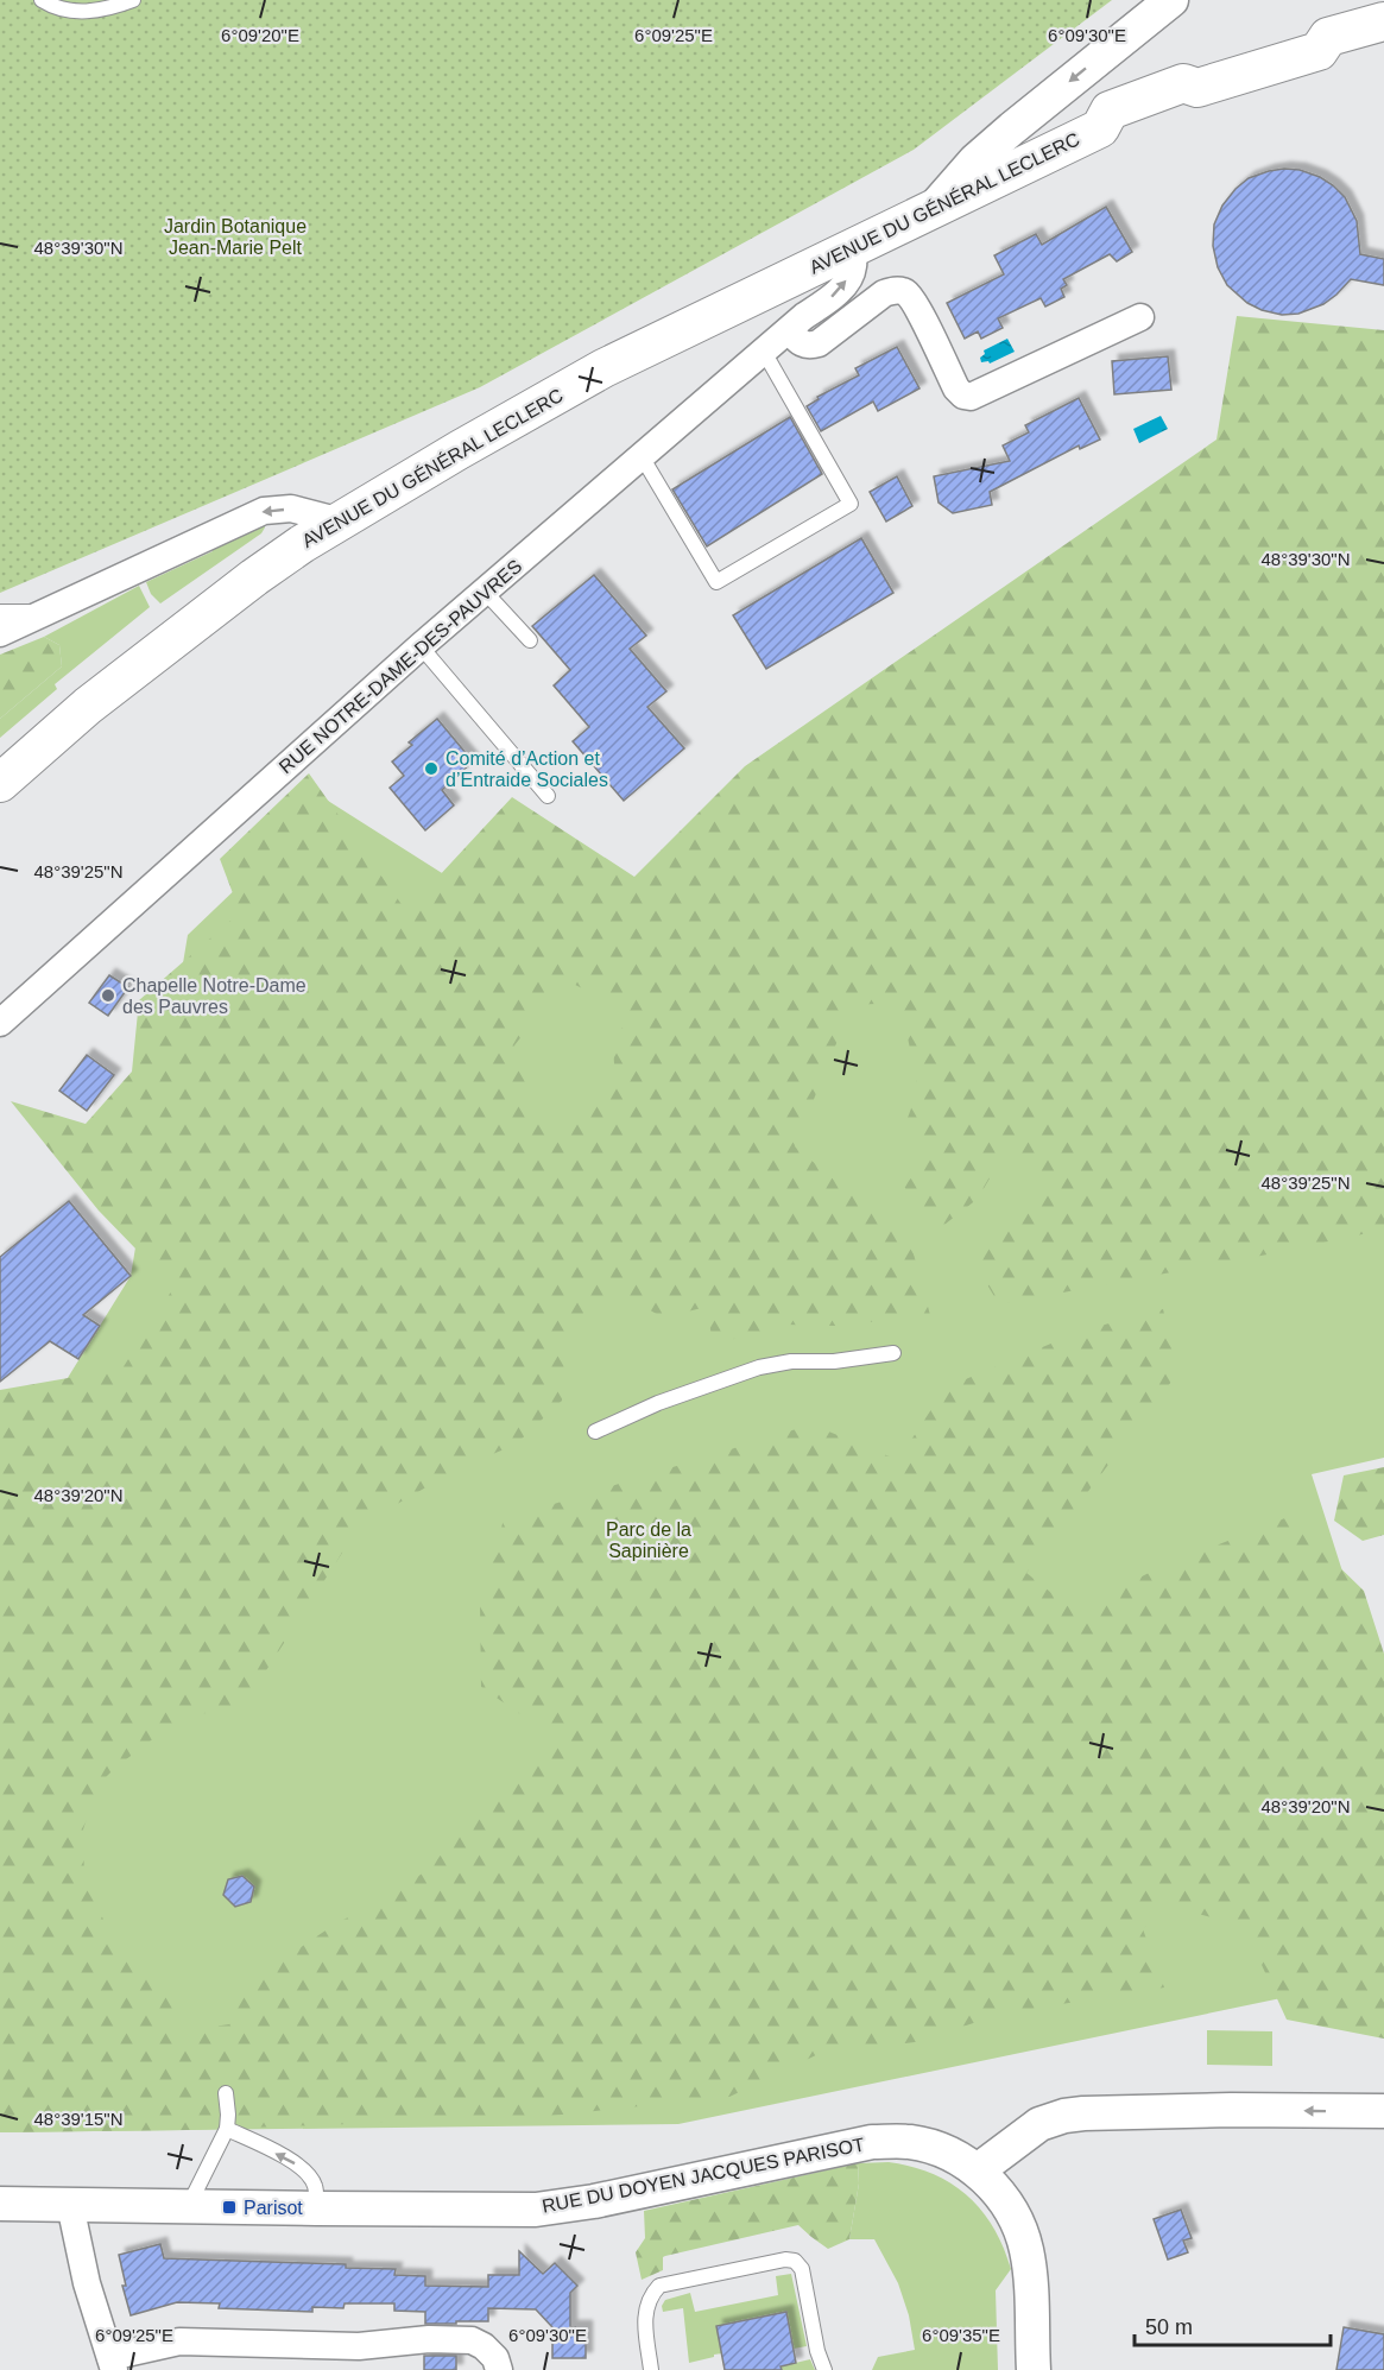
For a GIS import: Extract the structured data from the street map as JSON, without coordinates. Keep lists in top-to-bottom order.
{
  "streets": {
    "main road": ["AVENUE DU GÉNÉRAL LECLERC"],
    "street": ["RUE NOTRE-DAME-DES-PAUVRES", "RUE DU DOYEN JACQUES PARISOT"]
  },
  "crossings": [
    ["AVENUE DU GÉNÉRAL LECLERC", "RUE NOTRE-DAME-DES-PAUVRES"]
  ],
  "parks": ["Jardin Botanique Jean-Marie Pelt", "Parc de la Sapinière"],
  "places": {
    "other": ["Comité d’Action et d’Entraide Sociales", "Chapelle Notre-Dame des Pauvres"],
    "transit": ["Parisot"]
  },
  "scale_bar": "50 m",
  "coordinates": [
    "6°09'20\"E",
    "6°09'25\"E",
    "6°09'30\"E",
    "48°39'30\"N",
    "48°39'25\"N",
    "48°39'20\"N",
    "48°39'15\"N",
    "6°09'35\"E"
  ]
}
